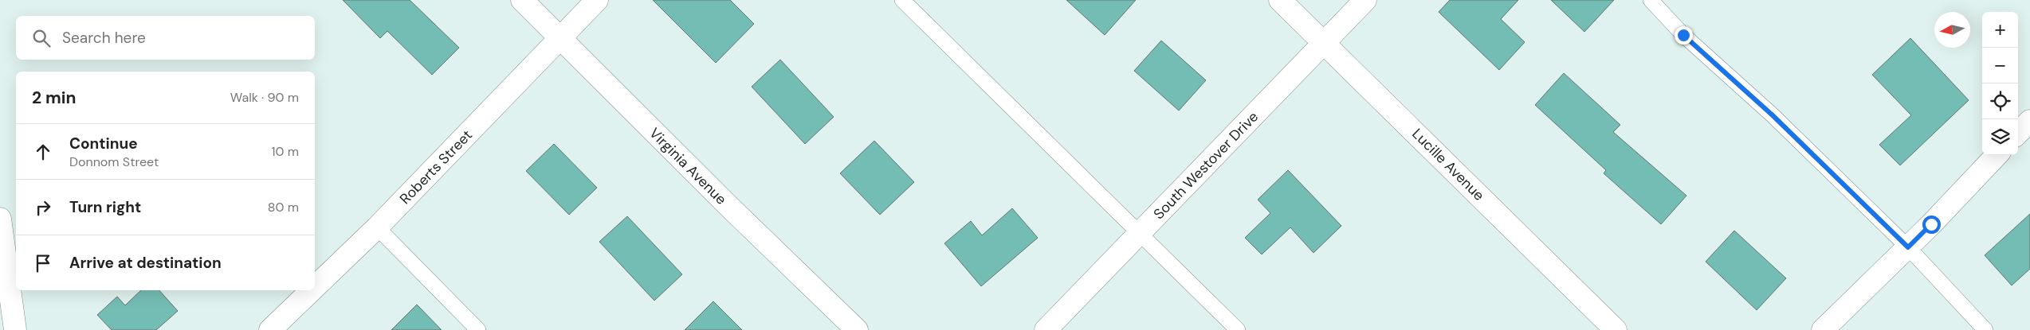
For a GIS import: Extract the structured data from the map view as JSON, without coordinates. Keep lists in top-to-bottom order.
{
  "streets": {
    "street": [
      "Lucille Avenue",
      "South Westover Drive",
      "Virginia Avenue",
      "Roberts Street"
    ]
  },
  "crossings": [
    ["Lucille Avenue", "South Westover Drive"],
    ["Virginia Avenue", "Roberts Street"]
  ],
  "north": "left",
  "page": {
    "map_buttons": ["+", "−"],
    "search": "Search here",
    "heading": ["2 min", "Walk · 90 m"],
    "list": [
      ["Continue", "Donnom Street", "10 m"],
      ["Turn right", "80 m"],
      "Arrive at destination"
    ]
  }
}
